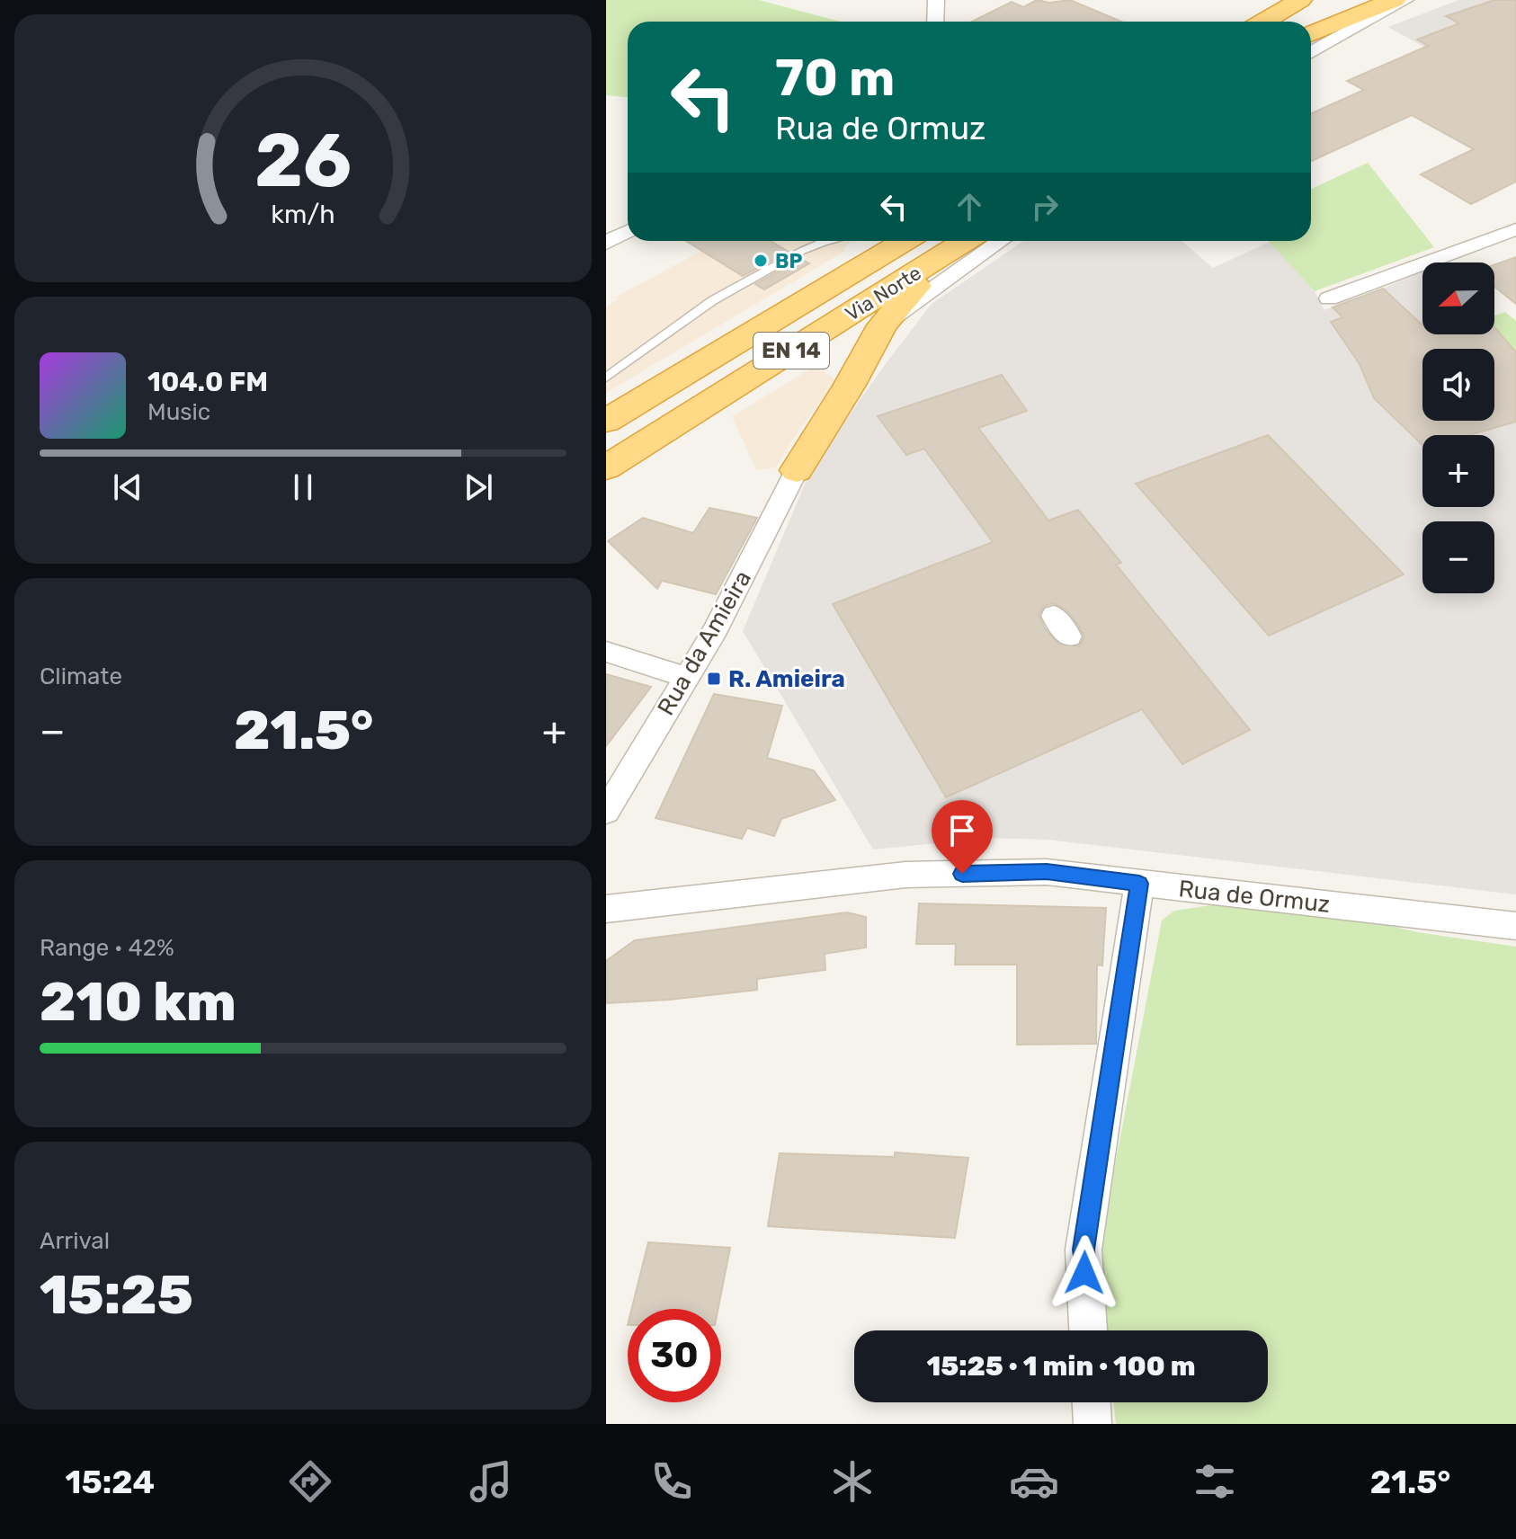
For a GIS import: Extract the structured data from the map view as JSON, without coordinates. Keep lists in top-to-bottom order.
{
  "streets": {
    "highway": ["Via Norte", "EN 14"],
    "street": ["Rua da Amieira", "Rua de Ormuz"]
  },
  "places": {
    "other": ["BP"],
    "transit": ["R. Amieira"]
  },
  "north": "left",
  "page": {
    "turn": ["70 m", "Rua de Ormuz"],
    "map_buttons": ["+", "−"],
    "song": ["104.0 FM", "Music"],
    "tile": [
      "Climate",
      ["Range · 42%", "210 km"],
      ["Arrival", "15:25"]
    ],
    "heat": ["−", "21.5°", "+"],
    "limit": "30",
    "trip": "15:25 · 1 min · 100 m",
    "tabs": ["15:24", "21.5°"],
    "gauge": ["26", "km/h"]
  }
}
